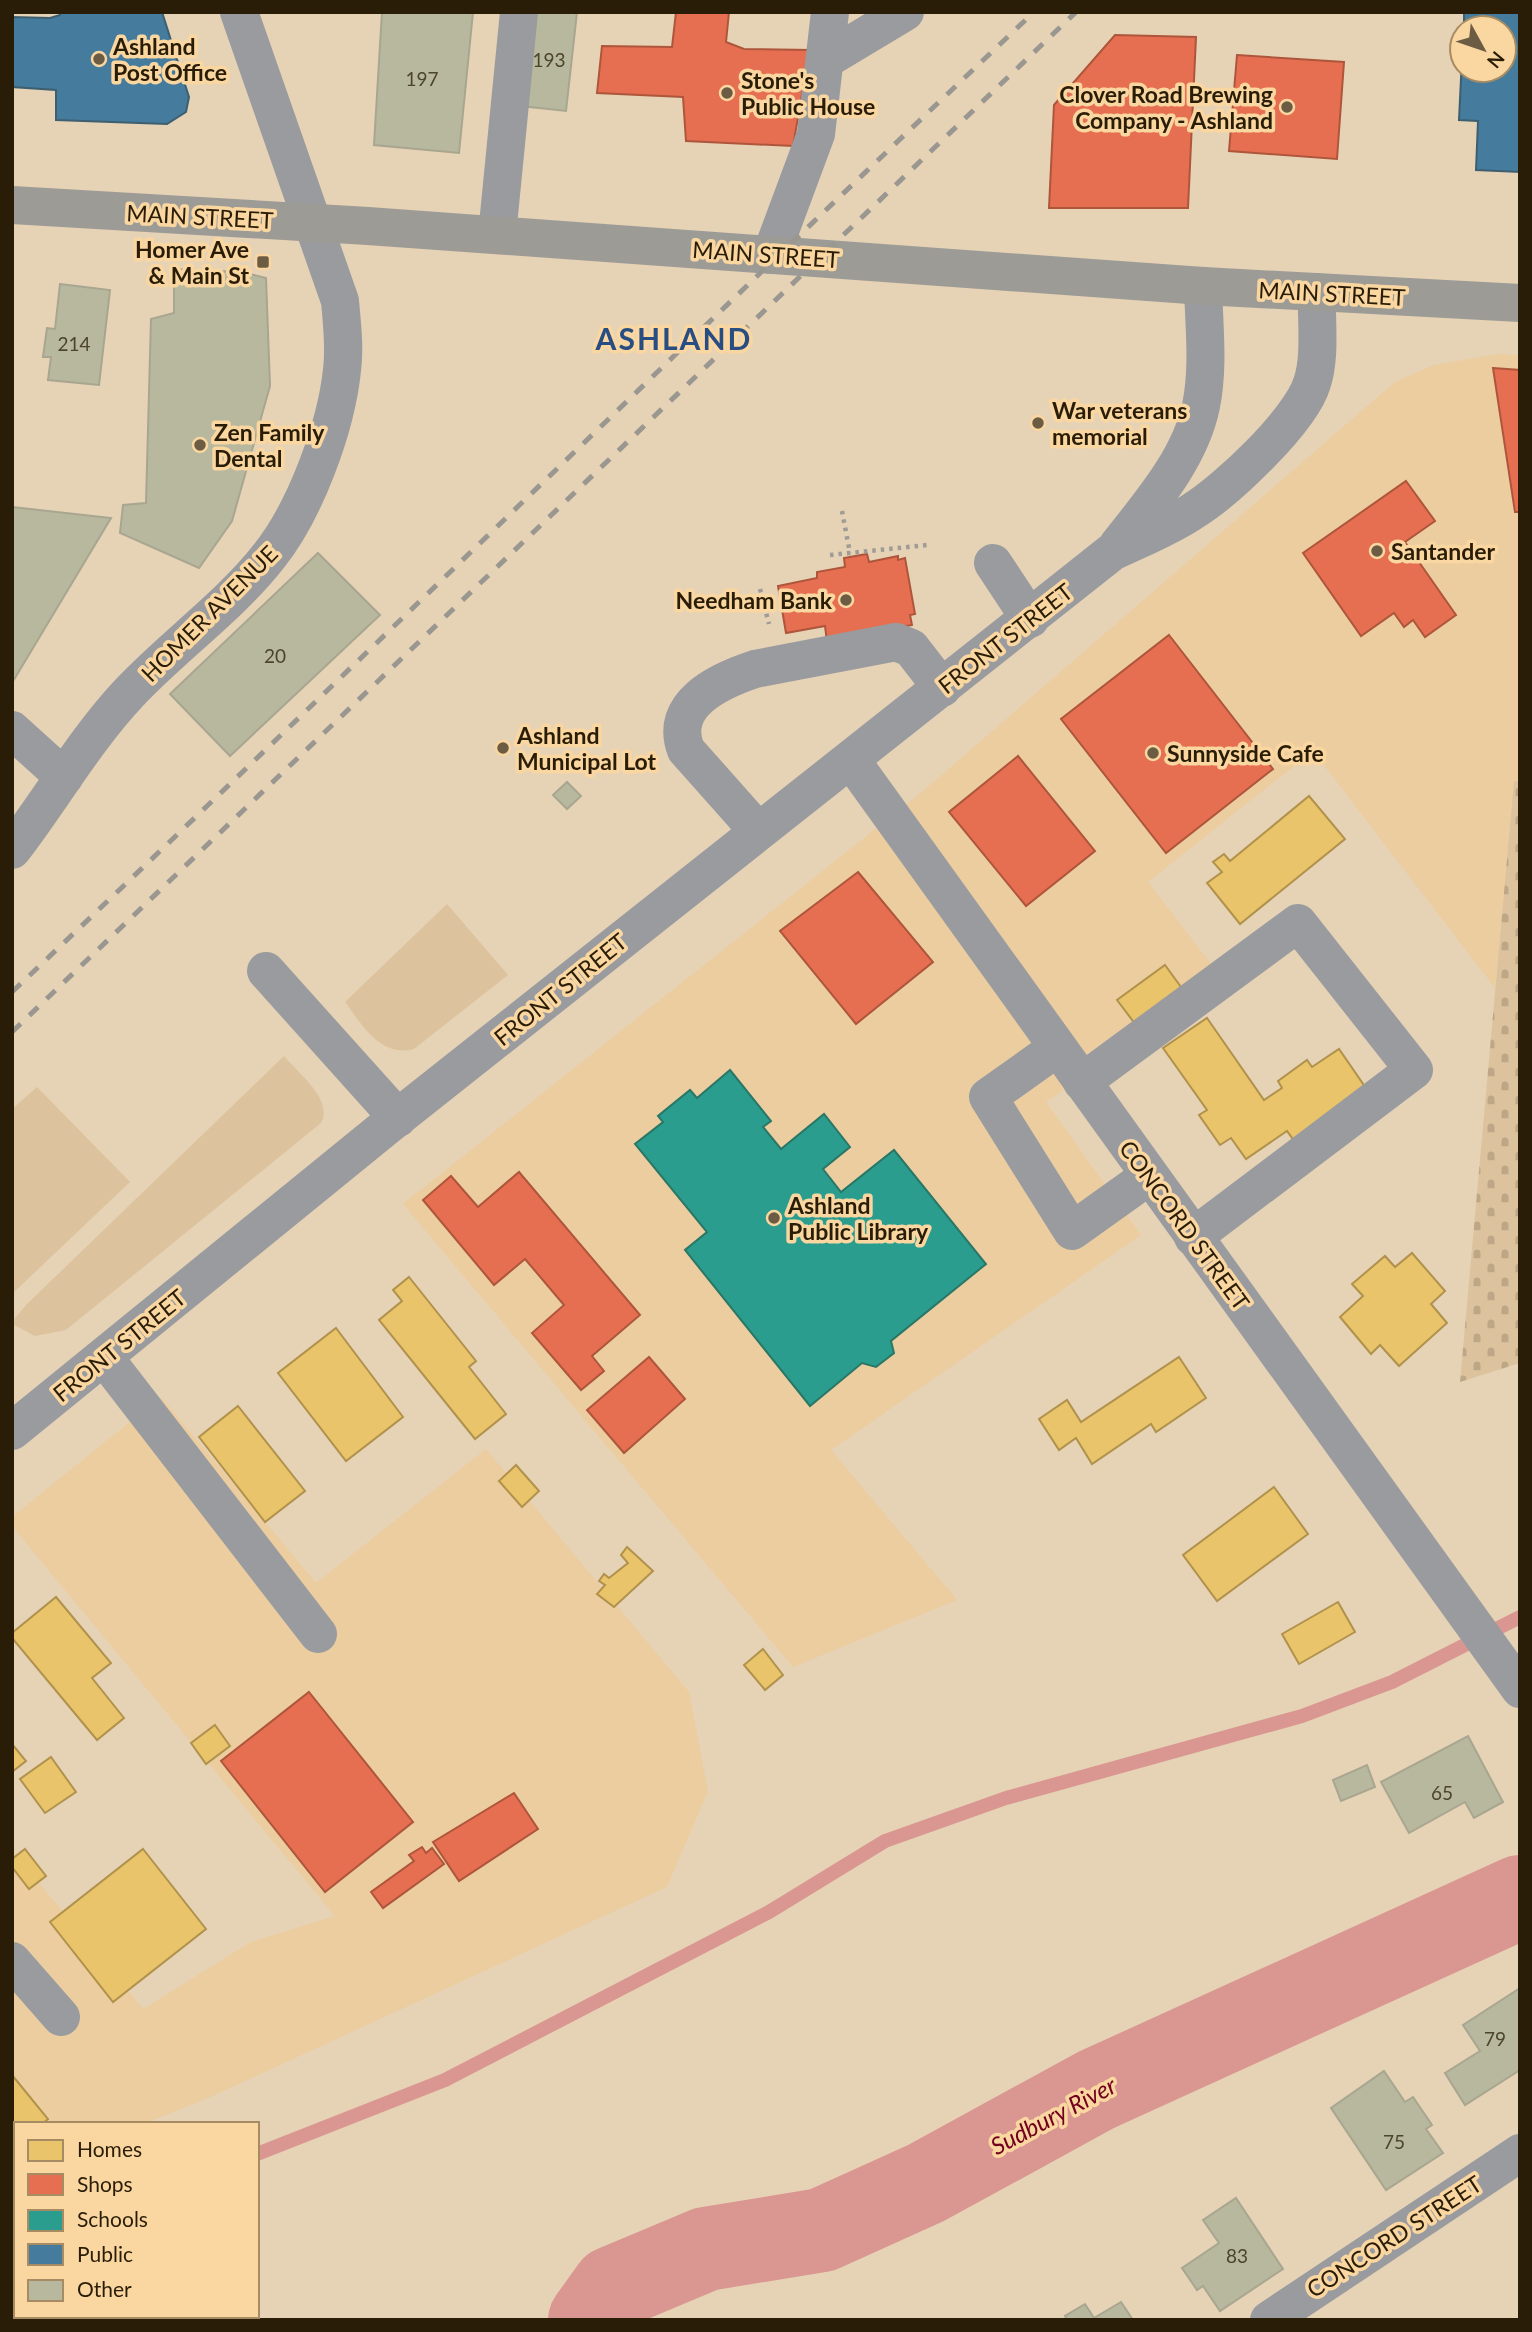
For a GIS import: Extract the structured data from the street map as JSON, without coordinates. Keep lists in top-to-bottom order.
{
  "streets": {
    "main road": ["MAIN STREET"],
    "street": ["HOMER AVENUE", "FRONT STREET", "CONCORD STREET"]
  },
  "crossings": [
    ["MAIN STREET", "HOMER AVENUE"],
    ["MAIN STREET", "FRONT STREET"],
    ["FRONT STREET", "CONCORD STREET"]
  ],
  "districts": ["ASHLAND"],
  "water": ["Sudbury River"],
  "places": {
    "other": [
      "Ashland Post Office",
      "Stone's Public House",
      "Clover Road Brewing Company - Ashland",
      "War veterans memorial",
      "Zen Family Dental",
      "Santander",
      "Needham Bank",
      "Ashland Municipal Lot",
      "Sunnyside Cafe",
      "Ashland Public Library"
    ],
    "transit": ["Homer Ave & Main St"]
  },
  "house_numbers": [
    "193",
    "197",
    "214",
    "20",
    "65",
    "79",
    "75",
    "83"
  ],
  "legend": [
    "Homes",
    "Shops",
    "Schools",
    "Public",
    "Other"
  ],
  "north": "bottom right"
}
